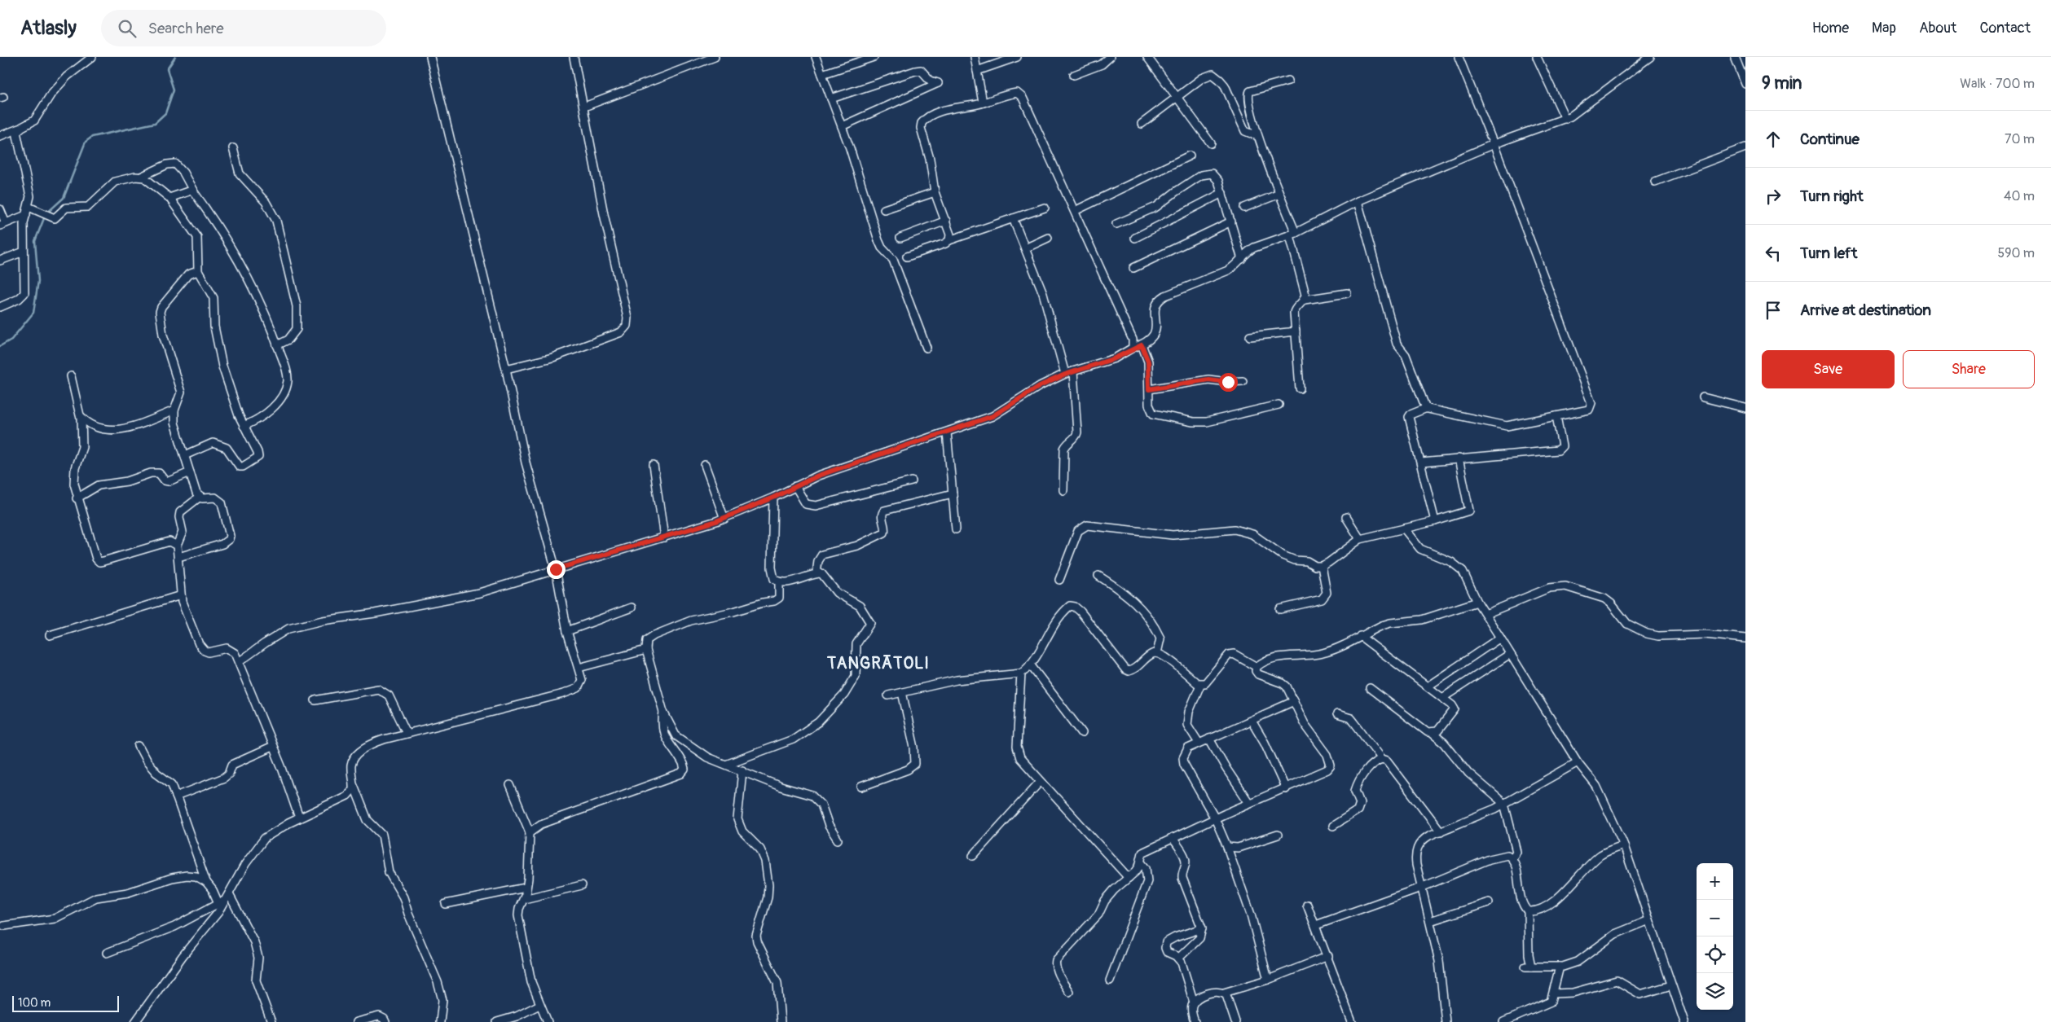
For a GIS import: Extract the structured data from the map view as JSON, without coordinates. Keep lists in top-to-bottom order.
{
  "districts": ["TANGRĀTOLI"],
  "scale_bar": "100 m",
  "page": {
    "header": "Atlasly",
    "search": "Search here",
    "nav": [
      "Home",
      "Map",
      "About",
      "Contact"
    ],
    "heading": ["9 min", "Walk · 700 m"],
    "list": [
      ["Continue", "70 m"],
      ["Turn right", "40 m"],
      ["Turn left", "590 m"],
      "Arrive at destination"
    ],
    "buttons": ["Save", "Share"],
    "map_buttons": ["+", "−"],
    "scale": "100 m"
  }
}
